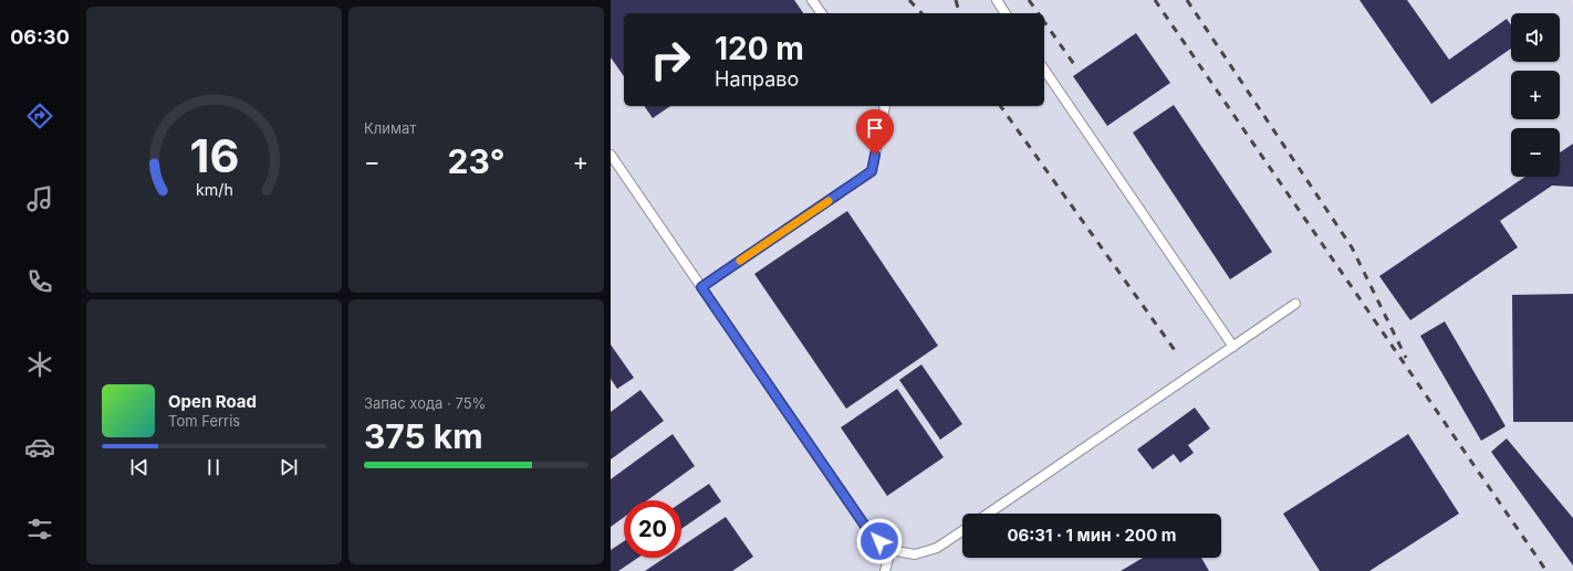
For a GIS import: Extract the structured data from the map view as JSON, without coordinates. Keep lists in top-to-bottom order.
{
  "page": {
    "tabs": "06:30",
    "tile": [
      "Климат",
      ["Запас хода · 75%", "375 km"]
    ],
    "map_buttons": ["+", "−"],
    "turn": ["120 m", "Направо"],
    "heat": ["−", "23°", "+"],
    "song": ["Open Road", "Tom Ferris"],
    "limit": "20",
    "trip": "06:31 · 1 мин · 200 m",
    "gauge": ["16", "km/h"]
  }
}
